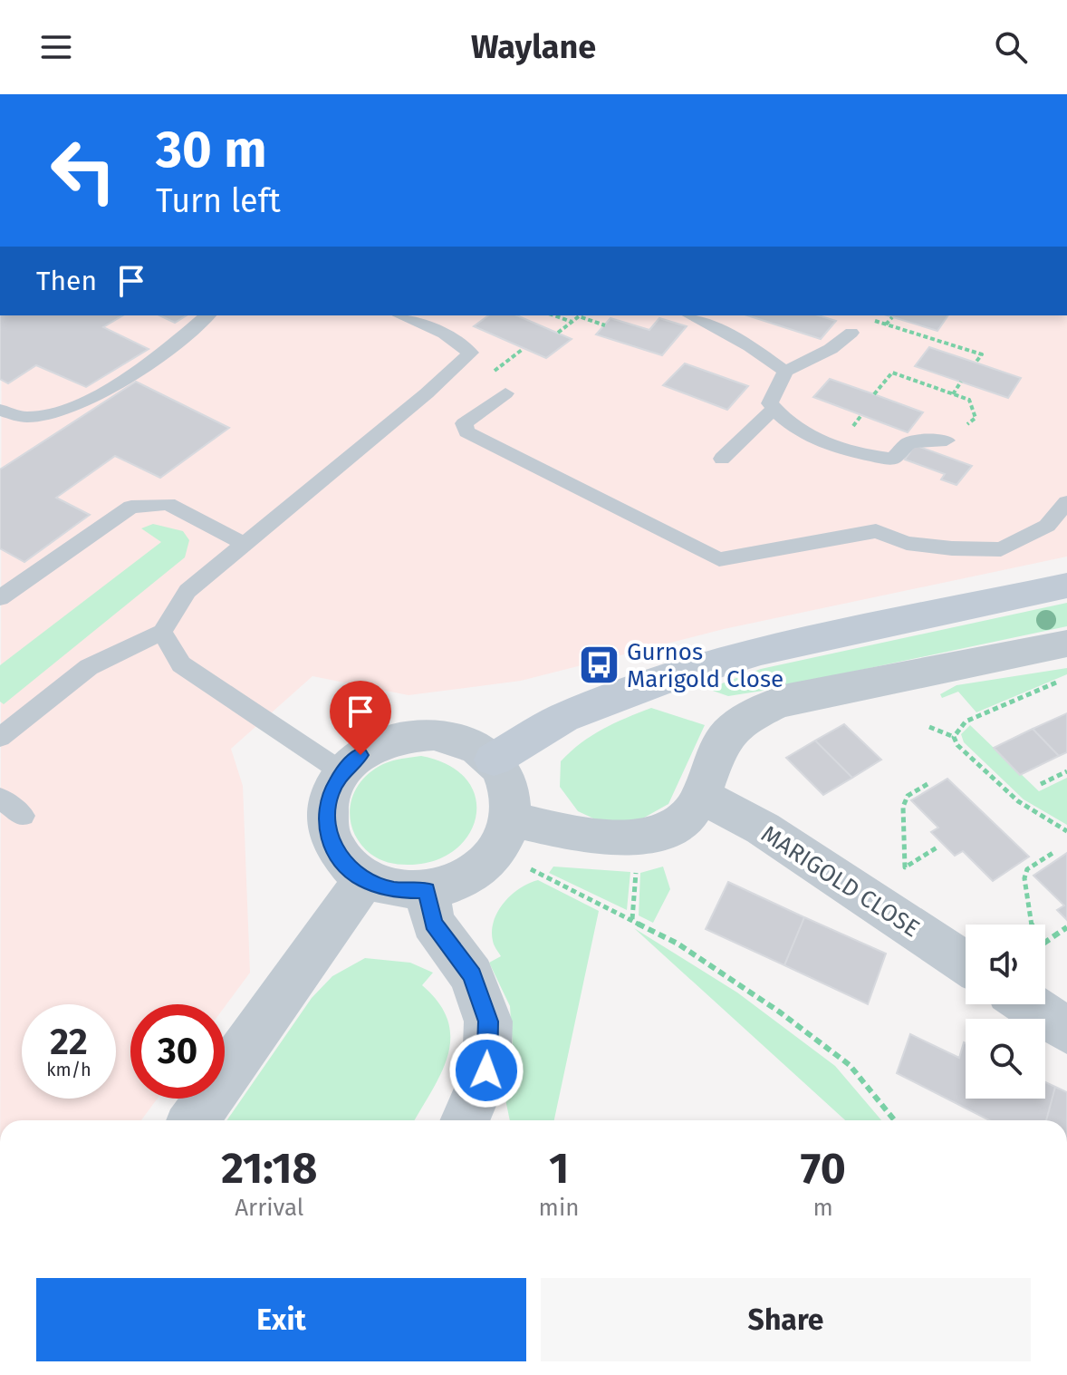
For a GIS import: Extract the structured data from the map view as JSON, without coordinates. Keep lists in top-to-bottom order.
{
  "streets": {
    "street": ["MARIGOLD CLOSE"]
  },
  "places": {
    "bus stop": ["Gurnos Marigold Close"]
  },
  "page": {
    "header": "Waylane",
    "turn": ["30 m", "Turn left"],
    "then": "Then",
    "speed": "22 km/h",
    "limit": "30",
    "eta": [
      "21:18",
      "Arrival",
      "1",
      "min",
      "70",
      "m"
    ],
    "buttons": ["Exit", "Share"]
  }
}
